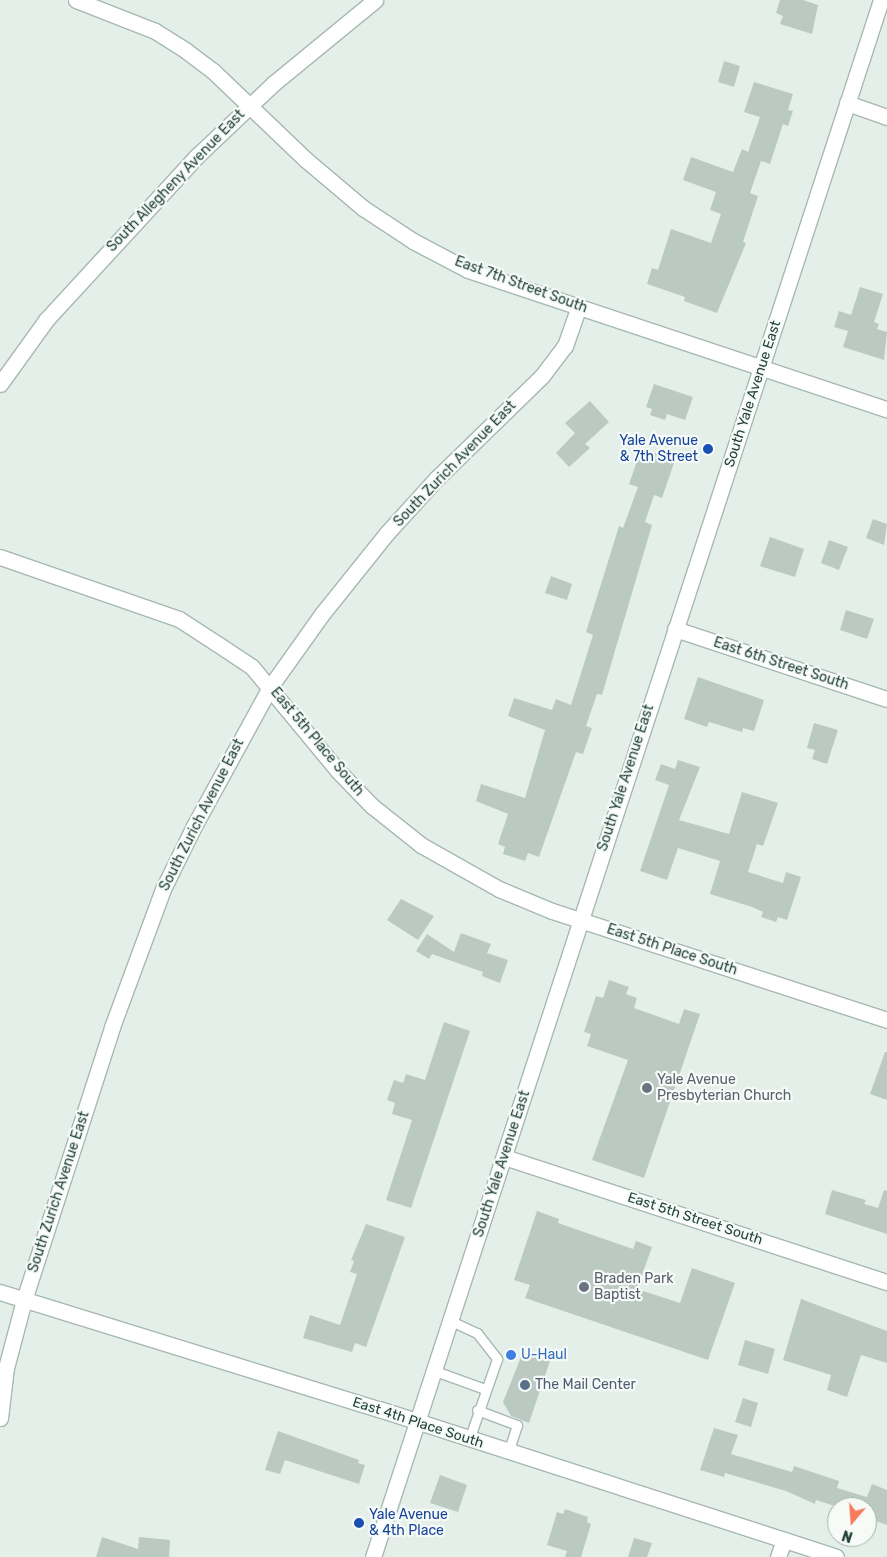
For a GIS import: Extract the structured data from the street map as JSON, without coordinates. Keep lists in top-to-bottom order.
{
  "streets": {
    "street": [
      "South Allegheny Avenue East",
      "East 7th Street South",
      "South Yale Avenue East",
      "South Zurich Avenue East",
      "East 6th Street South",
      "East 5th Place South",
      "East 5th Street South",
      "East 4th Place South"
    ]
  },
  "crossings": [
    ["South Allegheny Avenue East", "East 7th Street South"],
    ["East 7th Street South", "South Yale Avenue East"],
    ["East 7th Street South", "South Zurich Avenue East"],
    ["South Yale Avenue East", "East 6th Street South"],
    ["South Yale Avenue East", "East 5th Place South"],
    ["South Yale Avenue East", "East 5th Street South"],
    ["South Yale Avenue East", "East 4th Place South"],
    ["South Zurich Avenue East", "East 5th Place South"],
    ["South Zurich Avenue East", "East 4th Place South"]
  ],
  "places": [
    "Yale Avenue & 7th Street",
    "Yale Avenue Presbyterian Church",
    "Braden Park Baptist",
    "U-Haul",
    "The Mail Center",
    "Yale Avenue & 4th Place"
  ],
  "north": "bottom"
}
